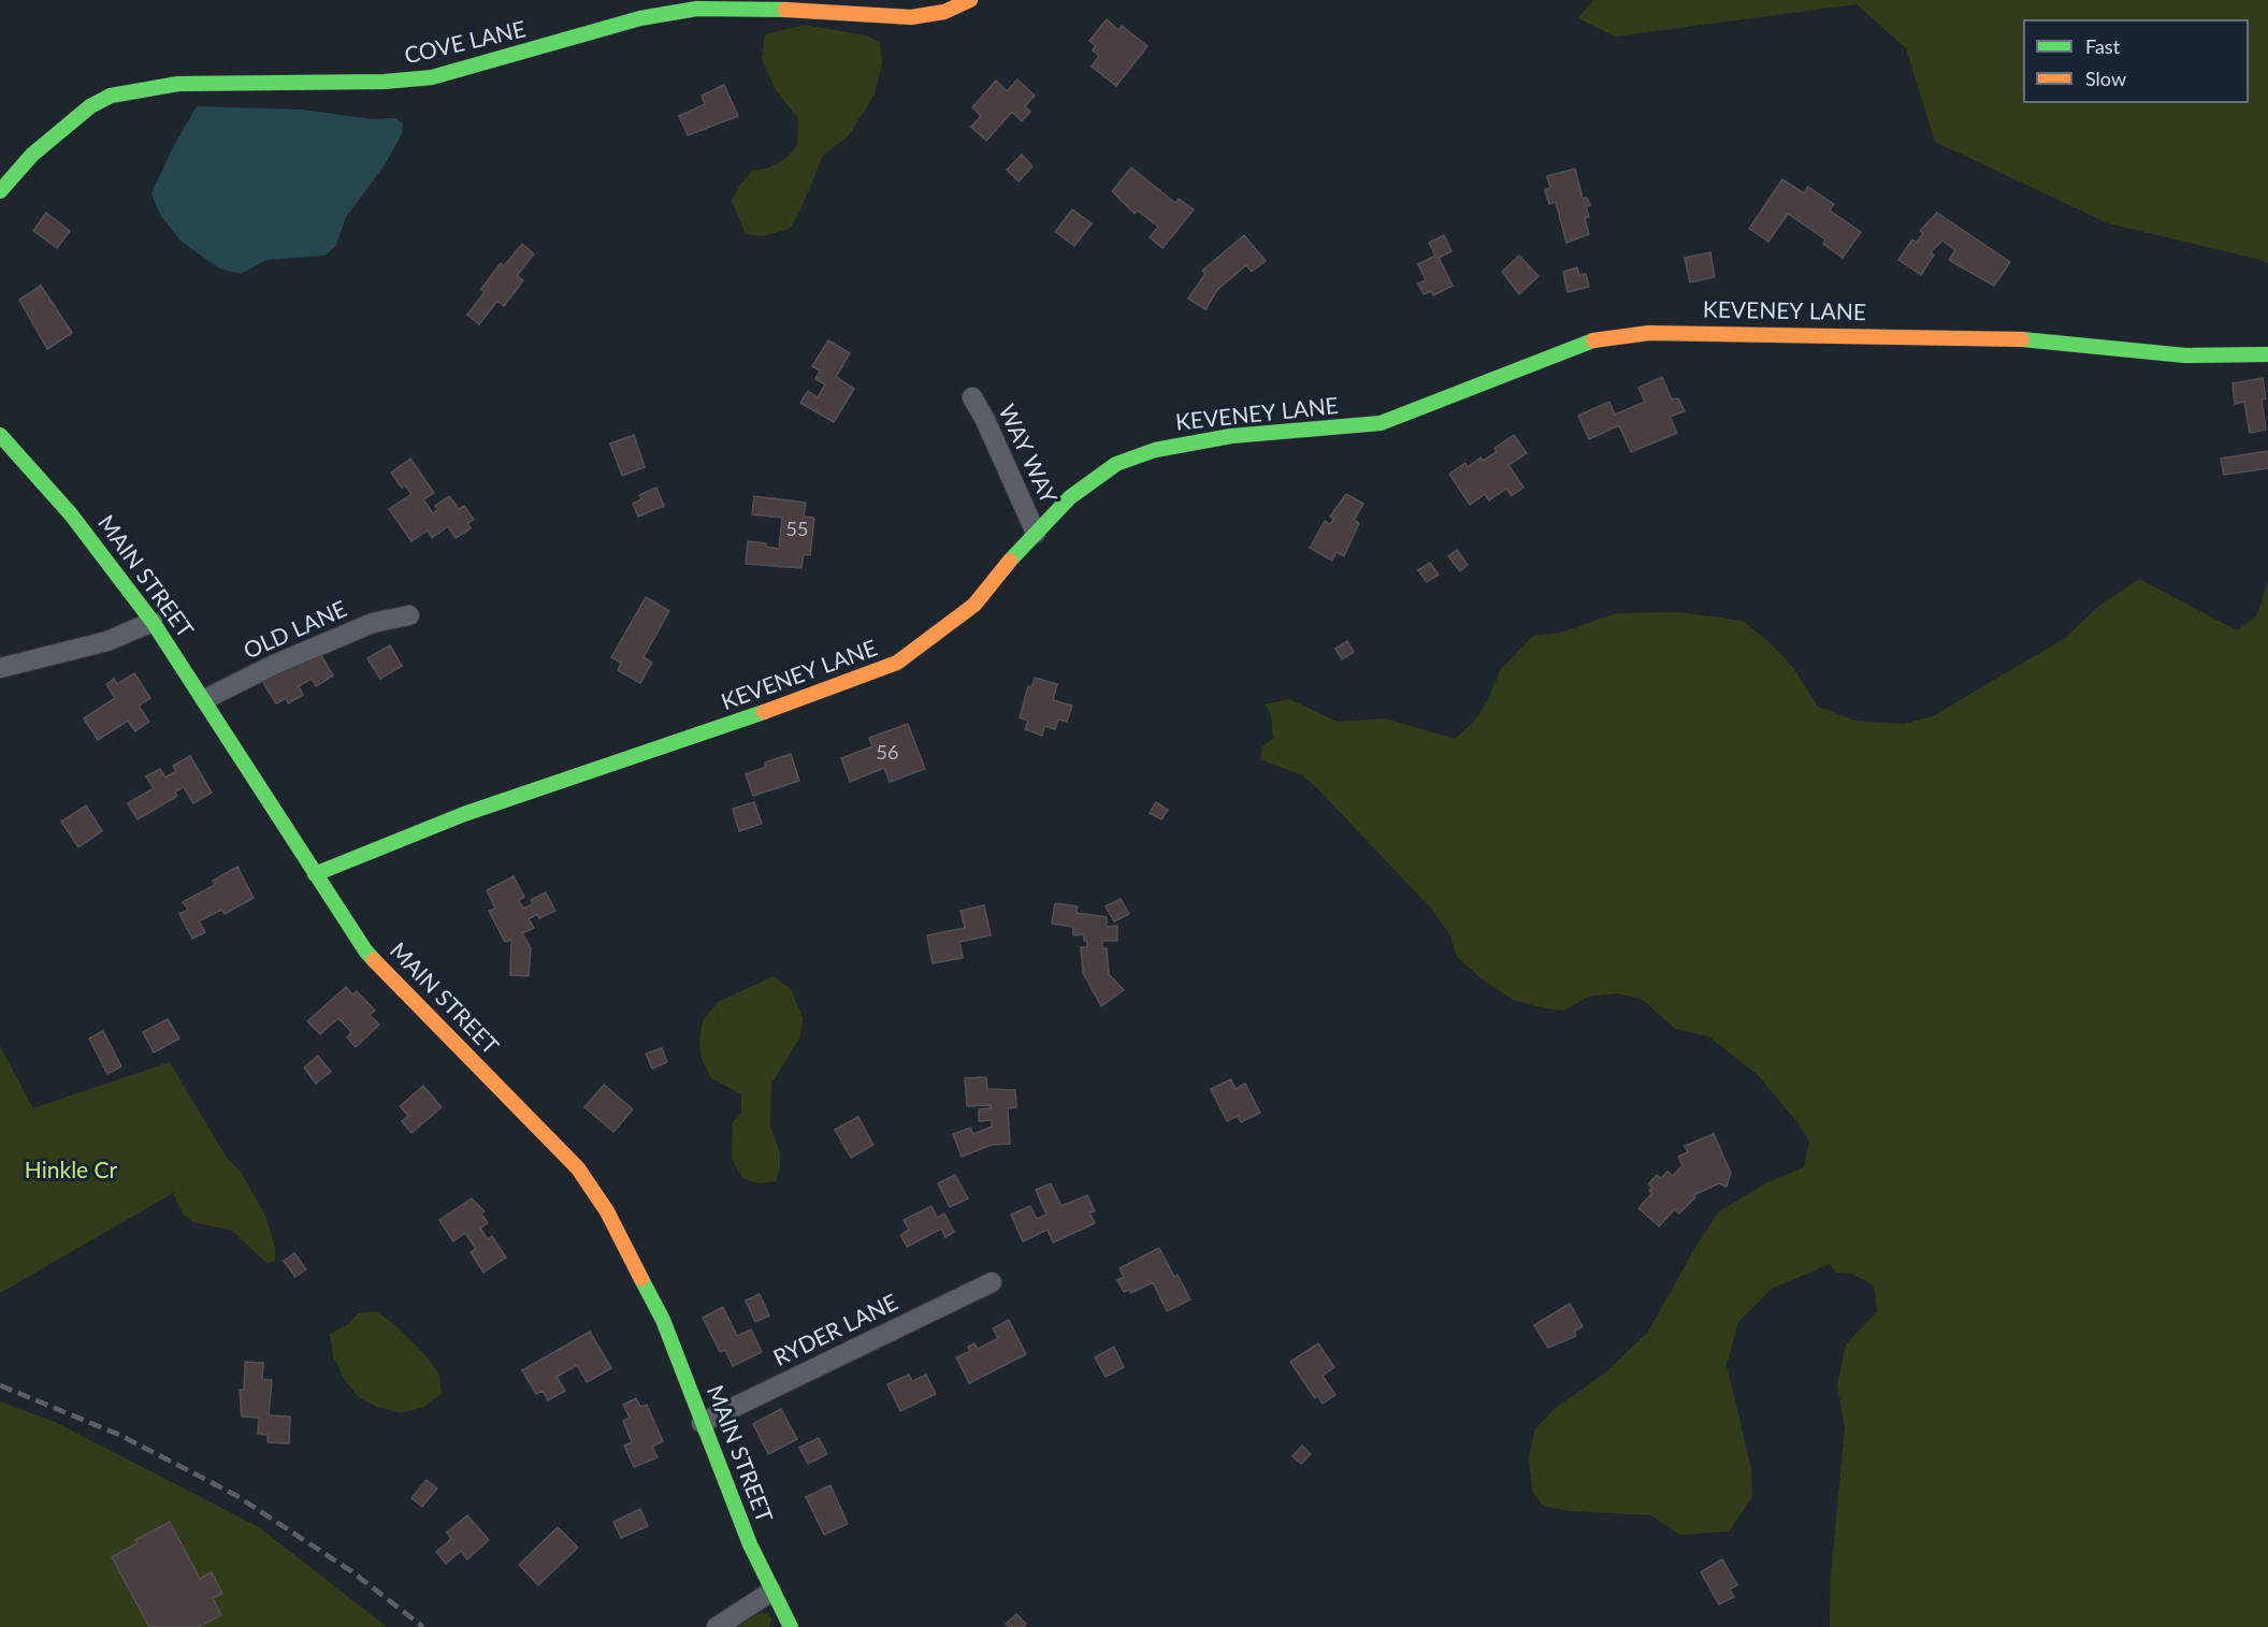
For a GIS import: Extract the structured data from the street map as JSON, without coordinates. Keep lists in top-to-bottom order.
{
  "streets": {
    "street": [
      "COVE LANE",
      "KEVENEY LANE",
      "WAY WAY",
      "MAIN STREET",
      "OLD LANE",
      "RYDER LANE"
    ]
  },
  "crossings": [
    ["KEVENEY LANE", "WAY WAY"],
    ["KEVENEY LANE", "MAIN STREET"],
    ["MAIN STREET", "OLD LANE"],
    ["MAIN STREET", "RYDER LANE"]
  ],
  "parks": ["Hinkle Cr"],
  "house_numbers": ["55", "56"],
  "legend": ["Fast", "Slow"]
}
